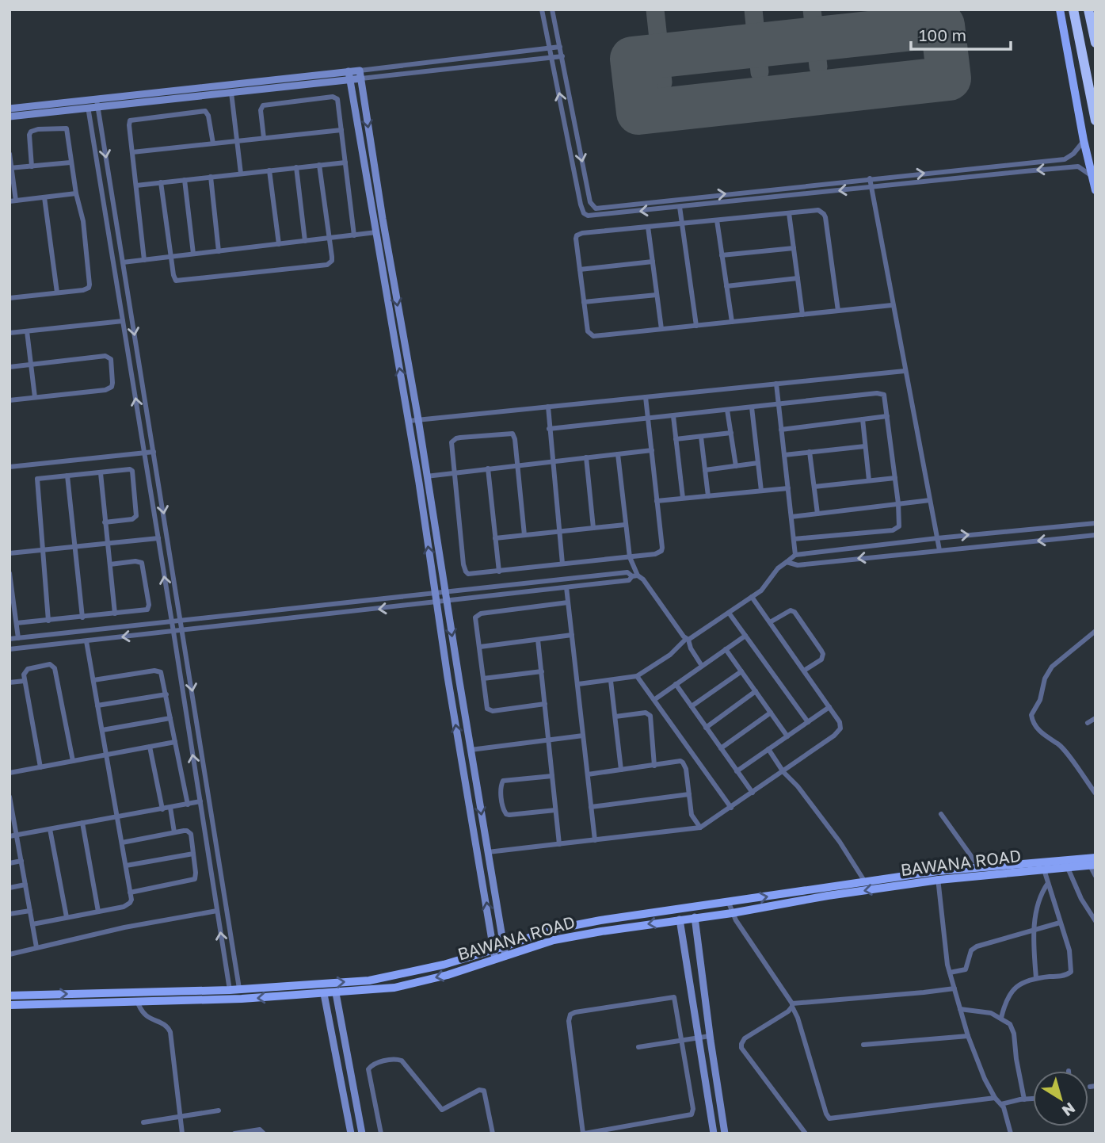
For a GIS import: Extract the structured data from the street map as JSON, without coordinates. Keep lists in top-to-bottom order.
{
  "streets": {
    "main road": ["BAWANA ROAD"]
  },
  "scale_bar": "100 m",
  "north": "bottom right"
}
